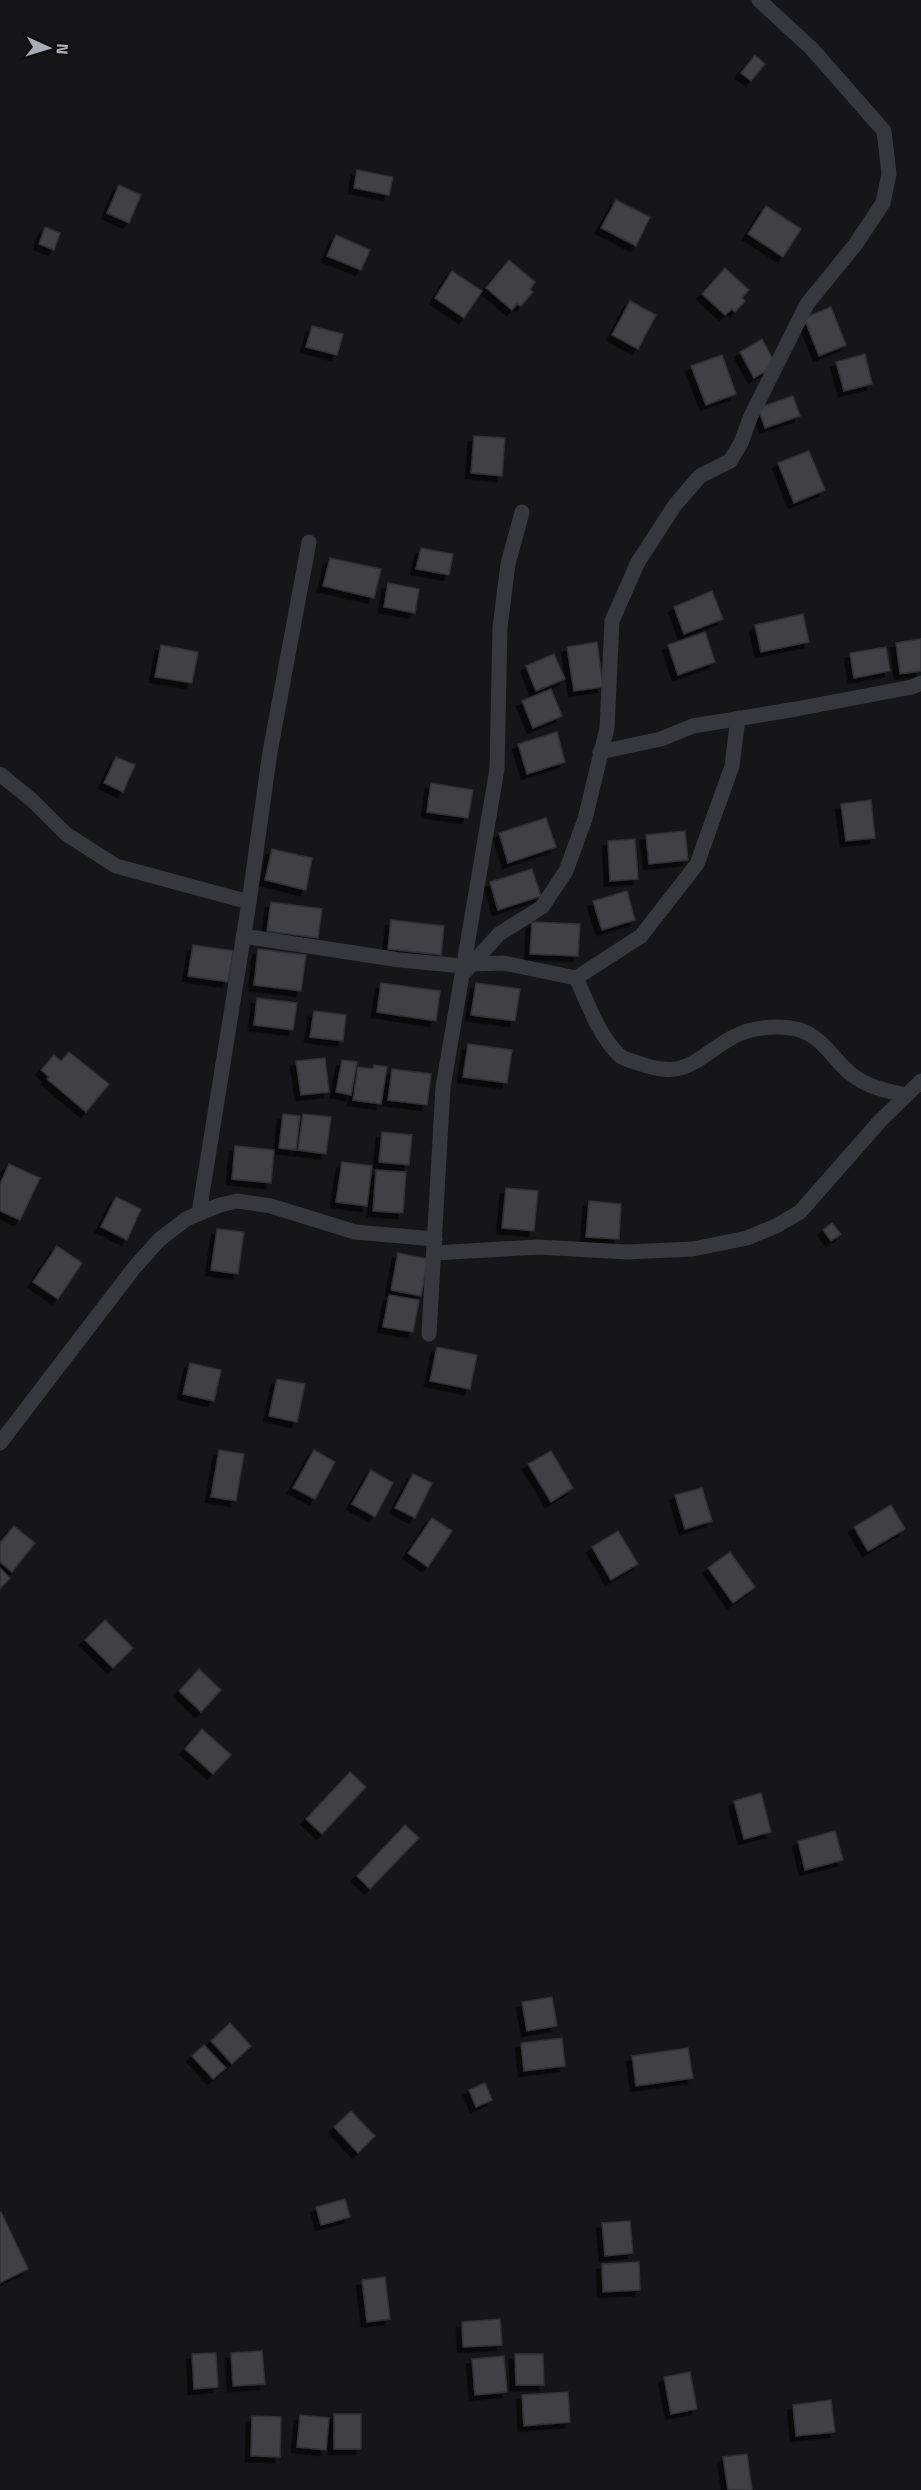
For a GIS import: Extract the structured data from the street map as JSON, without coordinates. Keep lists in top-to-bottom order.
{
  "north": "right"
}
